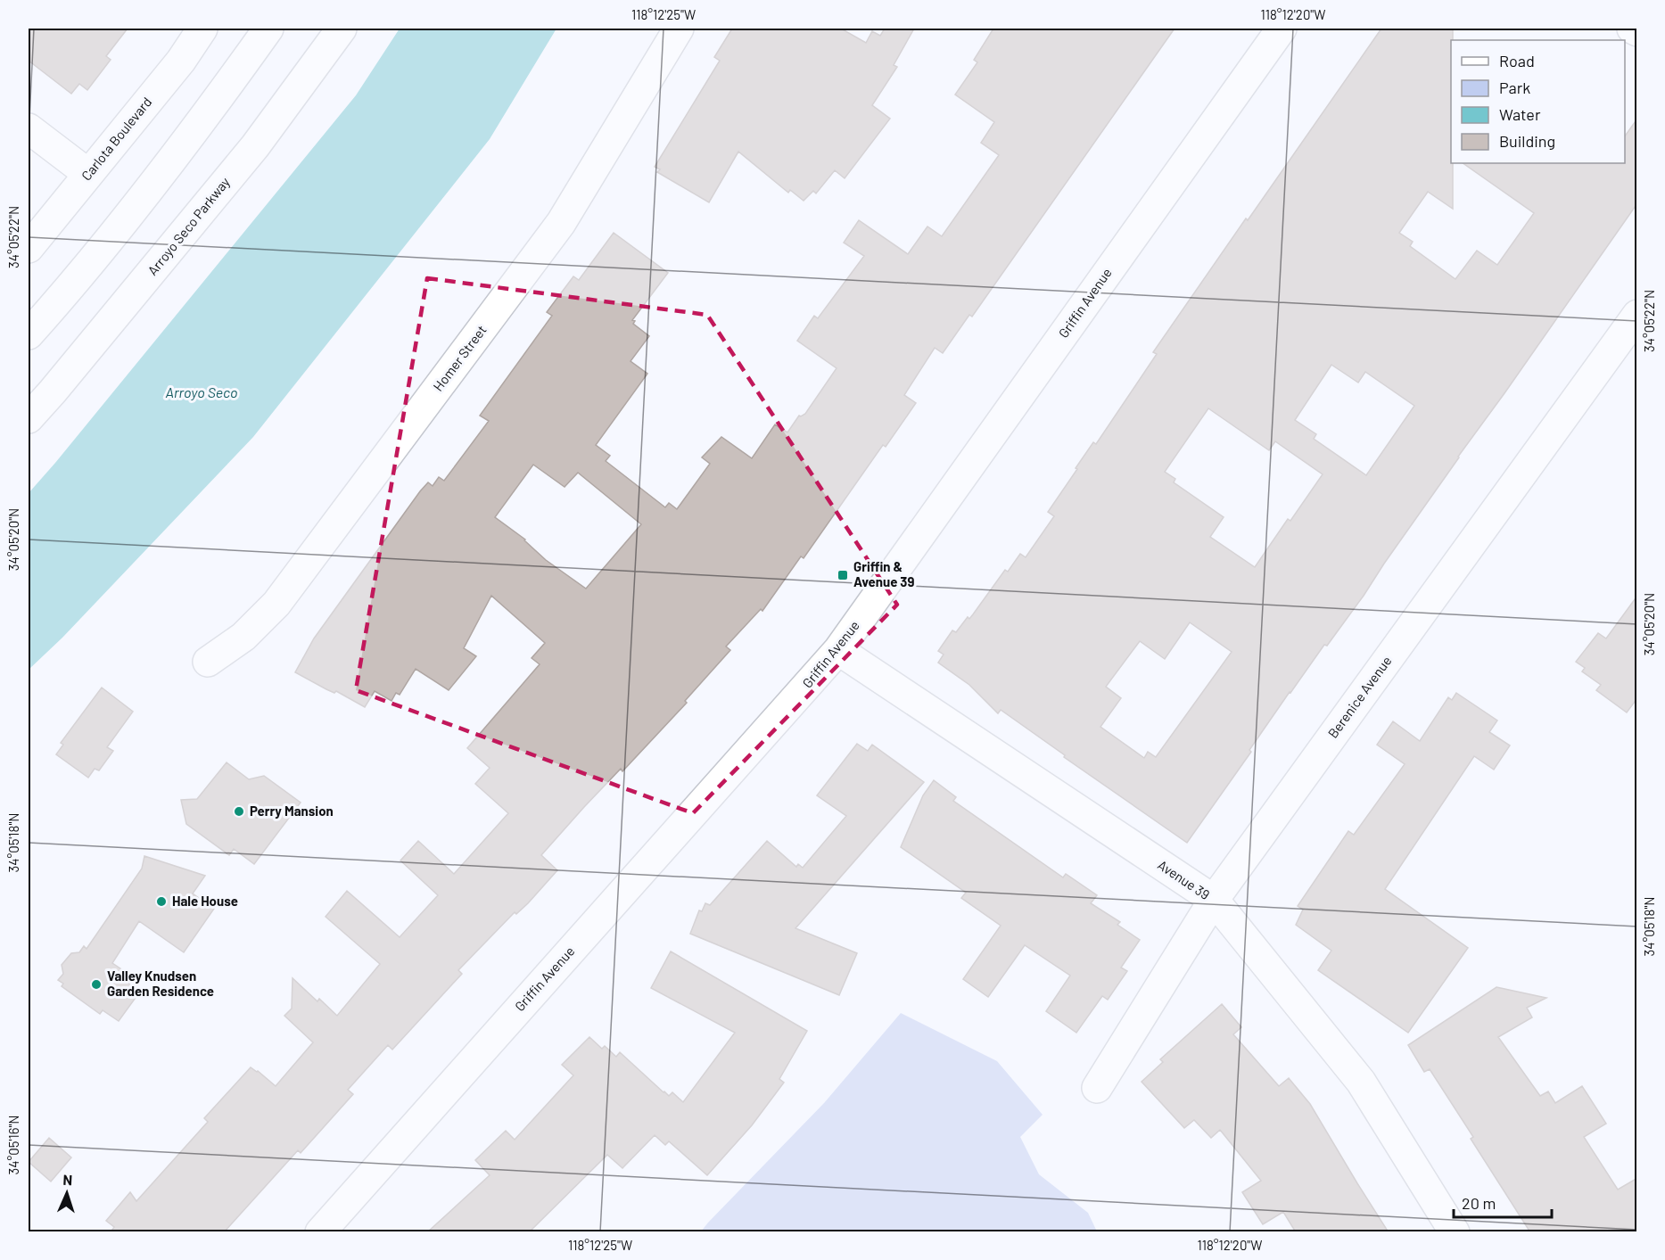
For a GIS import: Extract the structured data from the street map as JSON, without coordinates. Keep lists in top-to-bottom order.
{
  "streets": {
    "main road": [
      "Carlota Boulevard",
      "Arroyo Seco Parkway",
      "Griffin Avenue",
      "Homer Street",
      "Berenice Avenue",
      "Avenue 39"
    ]
  },
  "crossings": [
    ["Griffin Avenue", "Avenue 39"],
    ["Berenice Avenue", "Avenue 39"]
  ],
  "water": ["Arroyo Seco"],
  "places": {
    "transit": ["Griffin & Avenue 39"],
    "other": ["Perry Mansion", "Hale House", "Valley Knudsen Garden Residence"]
  },
  "legend": [
    "Road",
    "Park",
    "Water",
    "Building"
  ],
  "scale_bar": "20 m",
  "north": "top",
  "coordinates": [
    "118°12'25\"W",
    "118°12'20\"W",
    "34°05'22\"N",
    "34°05'20\"N",
    "34°05'18\"N",
    "34°05'16\"N"
  ]
}
